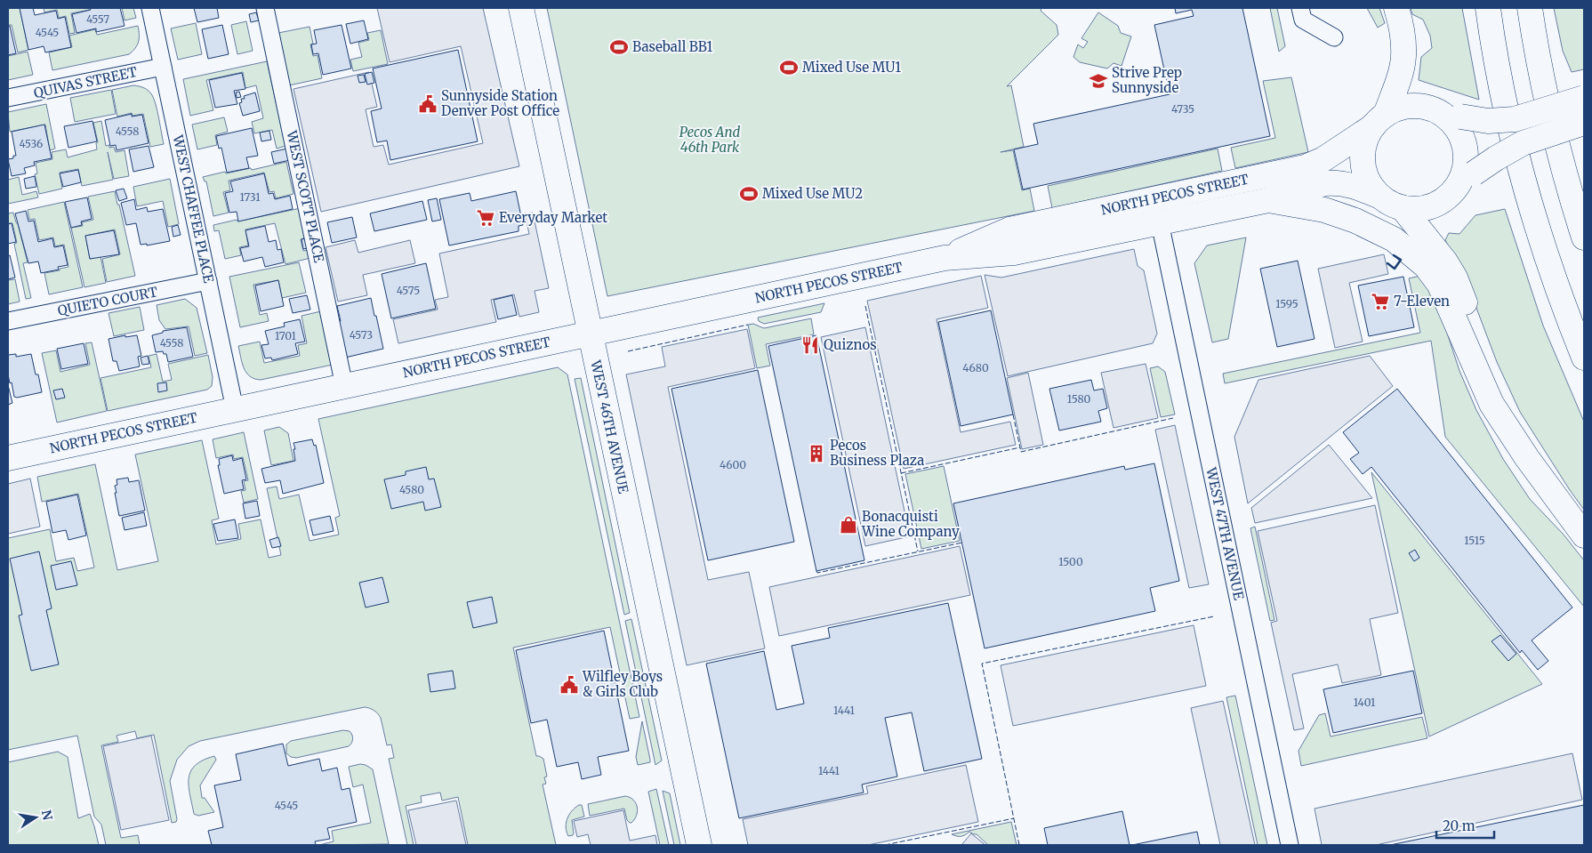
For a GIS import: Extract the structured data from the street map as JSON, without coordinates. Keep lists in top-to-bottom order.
{
  "streets": {
    "main road": ["NORTH PECOS STREET", "WEST 46TH AVENUE"],
    "street": [
      "QUIVAS STREET",
      "WEST SCOTT PLACE",
      "WEST CHAFFEE PLACE",
      "QUIETO COURT",
      "WEST 47TH AVENUE"
    ]
  },
  "crossings": [
    ["QUIVAS STREET", "WEST CHAFFEE PLACE"],
    ["NORTH PECOS STREET", "WEST SCOTT PLACE"],
    ["NORTH PECOS STREET", "WEST CHAFFEE PLACE"],
    ["NORTH PECOS STREET", "WEST 46TH AVENUE"],
    ["NORTH PECOS STREET", "WEST 47TH AVENUE"],
    ["WEST CHAFFEE PLACE", "QUIETO COURT"]
  ],
  "parks": ["Pecos And 46th Park"],
  "places": {
    "sports": ["Baseball BB1", "Mixed Use MU1", "Mixed Use MU2"],
    "school or university": ["Strive Prep Sunnyside"],
    "public building": ["Sunnyside Station Denver Post Office", "Wilfley Boys & Girls Club"],
    "supermarket": ["Everyday Market", "7-Eleven"],
    "restaurant": ["Quiznos"],
    "building": ["Pecos Business Plaza"],
    "shop": ["Bonacquisti Wine Company"]
  },
  "house_numbers": [
    "4557",
    "4545",
    "4735",
    "4558",
    "4536",
    "1731",
    "4575",
    "1595",
    "4573",
    "1701",
    "4558",
    "4680",
    "1580",
    "4600",
    "4580",
    "1515",
    "1500",
    "1401",
    "1441",
    "1441",
    "4545"
  ],
  "scale_bar": "20 m",
  "north": "right"
}
